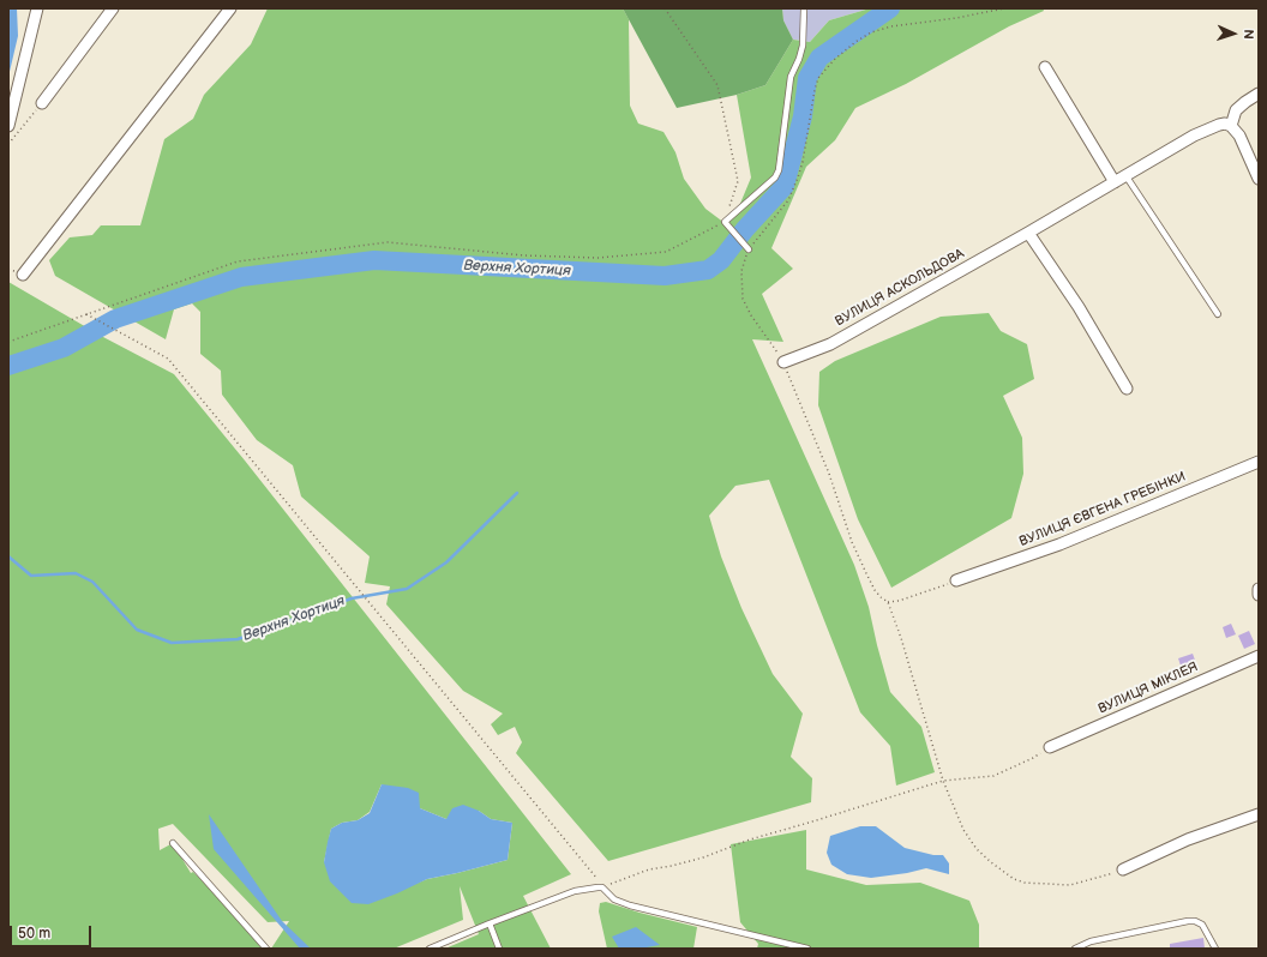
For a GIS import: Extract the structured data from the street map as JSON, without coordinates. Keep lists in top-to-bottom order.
{
  "streets": {
    "street": ["ВУЛИЦЯ АСКОЛЬДОВА", "ВУЛИЦЯ ЄВГЕНА ГРЕБІНКИ", "ВУЛИЦЯ МІКЛЕЯ"]
  },
  "water": ["Верхня Хортиця"],
  "scale_bar": "50 m",
  "north": "right"
}
